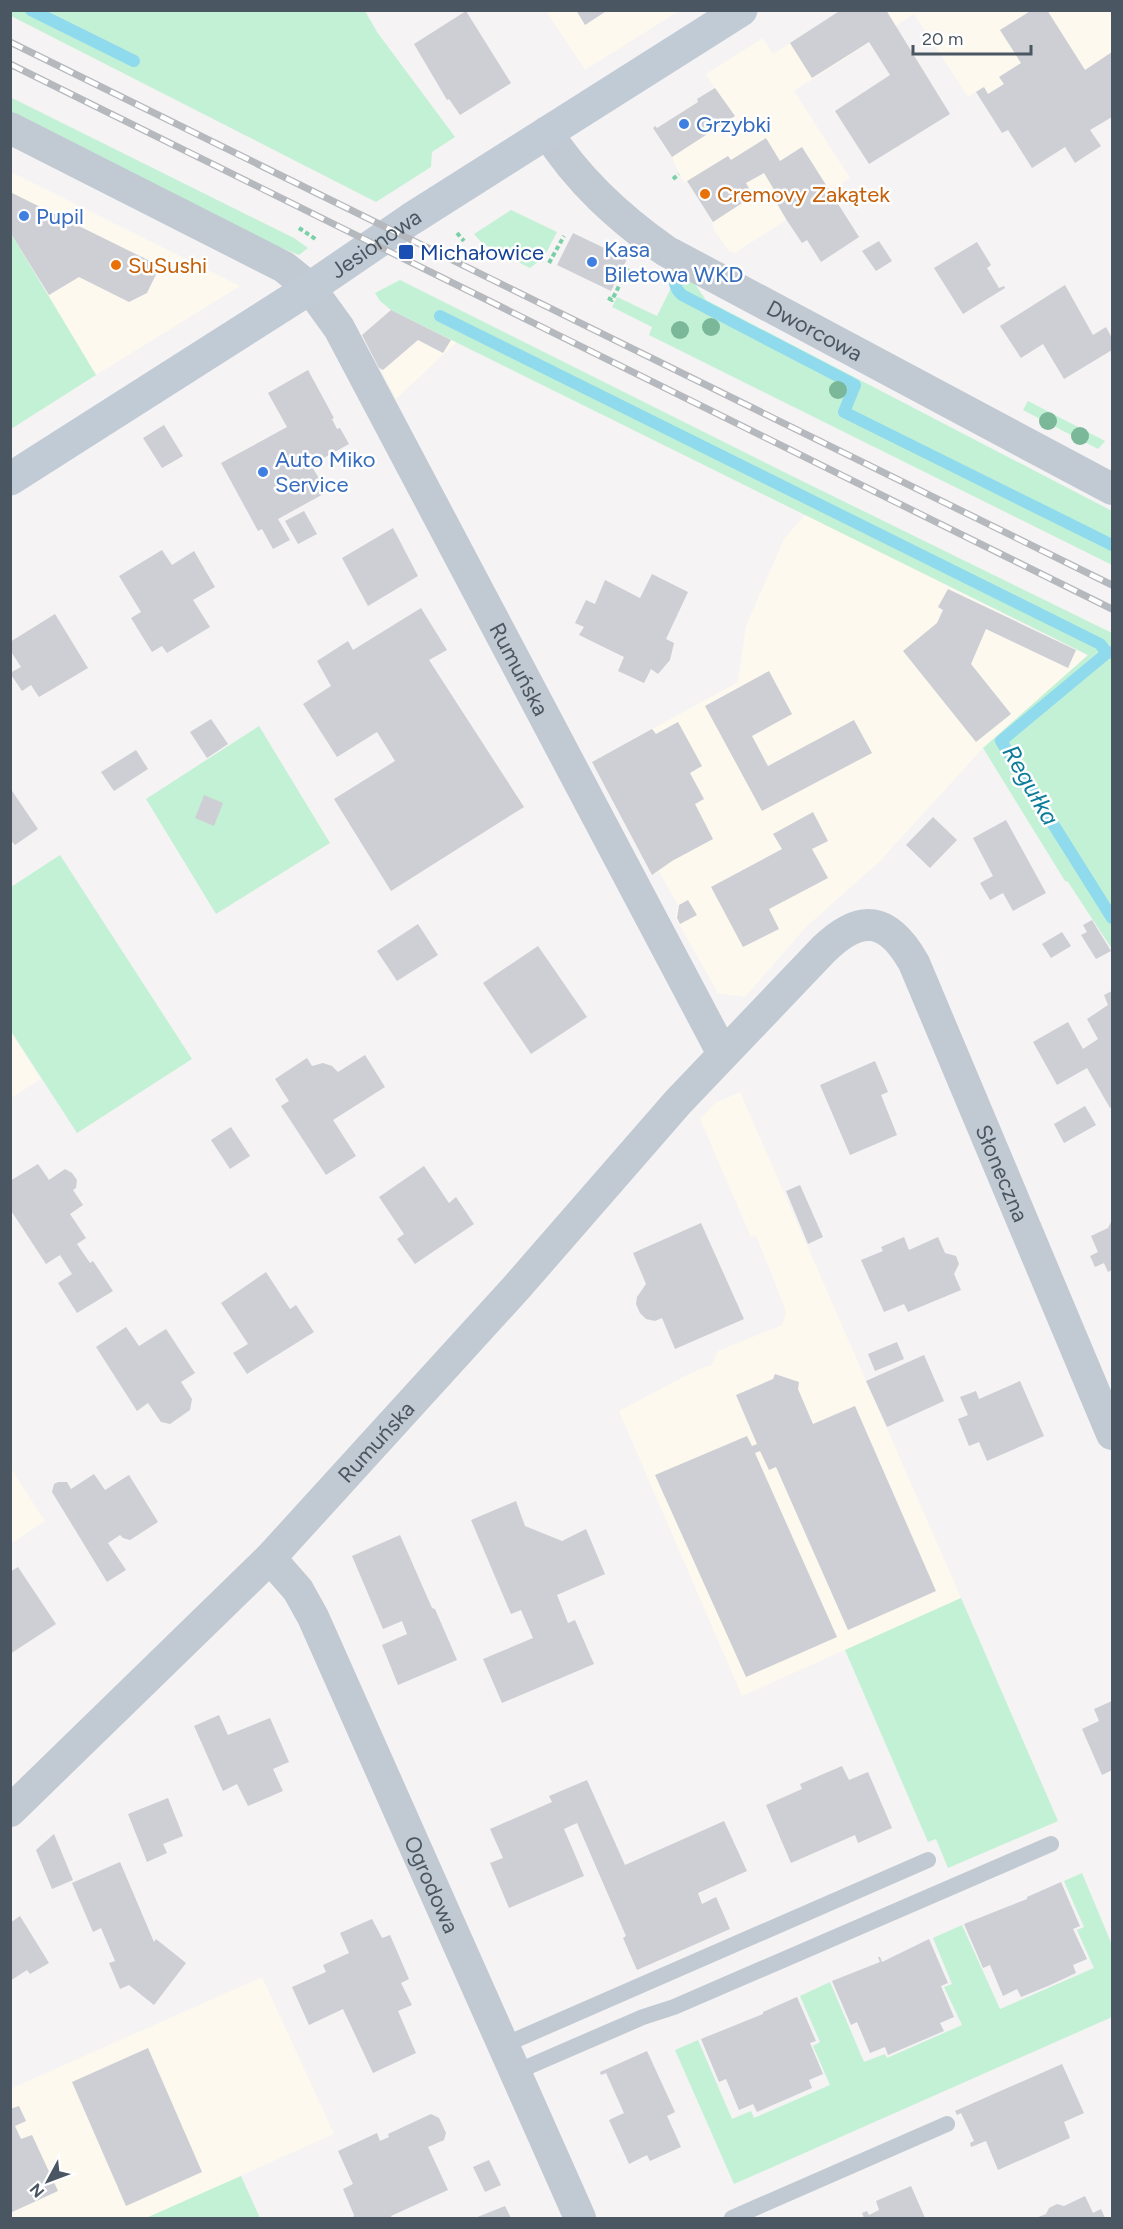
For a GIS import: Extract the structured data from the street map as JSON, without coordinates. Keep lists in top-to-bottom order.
{
  "streets": {
    "street": [
      "Jesionowa",
      "Dworcowa",
      "Rumuńska",
      "Słoneczna",
      "Ogrodowa"
    ]
  },
  "crossings": [
    ["Jesionowa", "Dworcowa"],
    ["Jesionowa", "Rumuńska"],
    ["Rumuńska", "Słoneczna"],
    ["Rumuńska", "Ogrodowa"]
  ],
  "water": ["Regułka"],
  "places": {
    "other": [
      "Grzybki",
      "Cremovy Zakątek",
      "Pupil",
      "Kasa Biletowa WKD",
      "SuSushi",
      "Auto Miko Service"
    ],
    "transit": ["Michałowice"]
  },
  "scale_bar": "20 m",
  "north": "bottom left"
}
